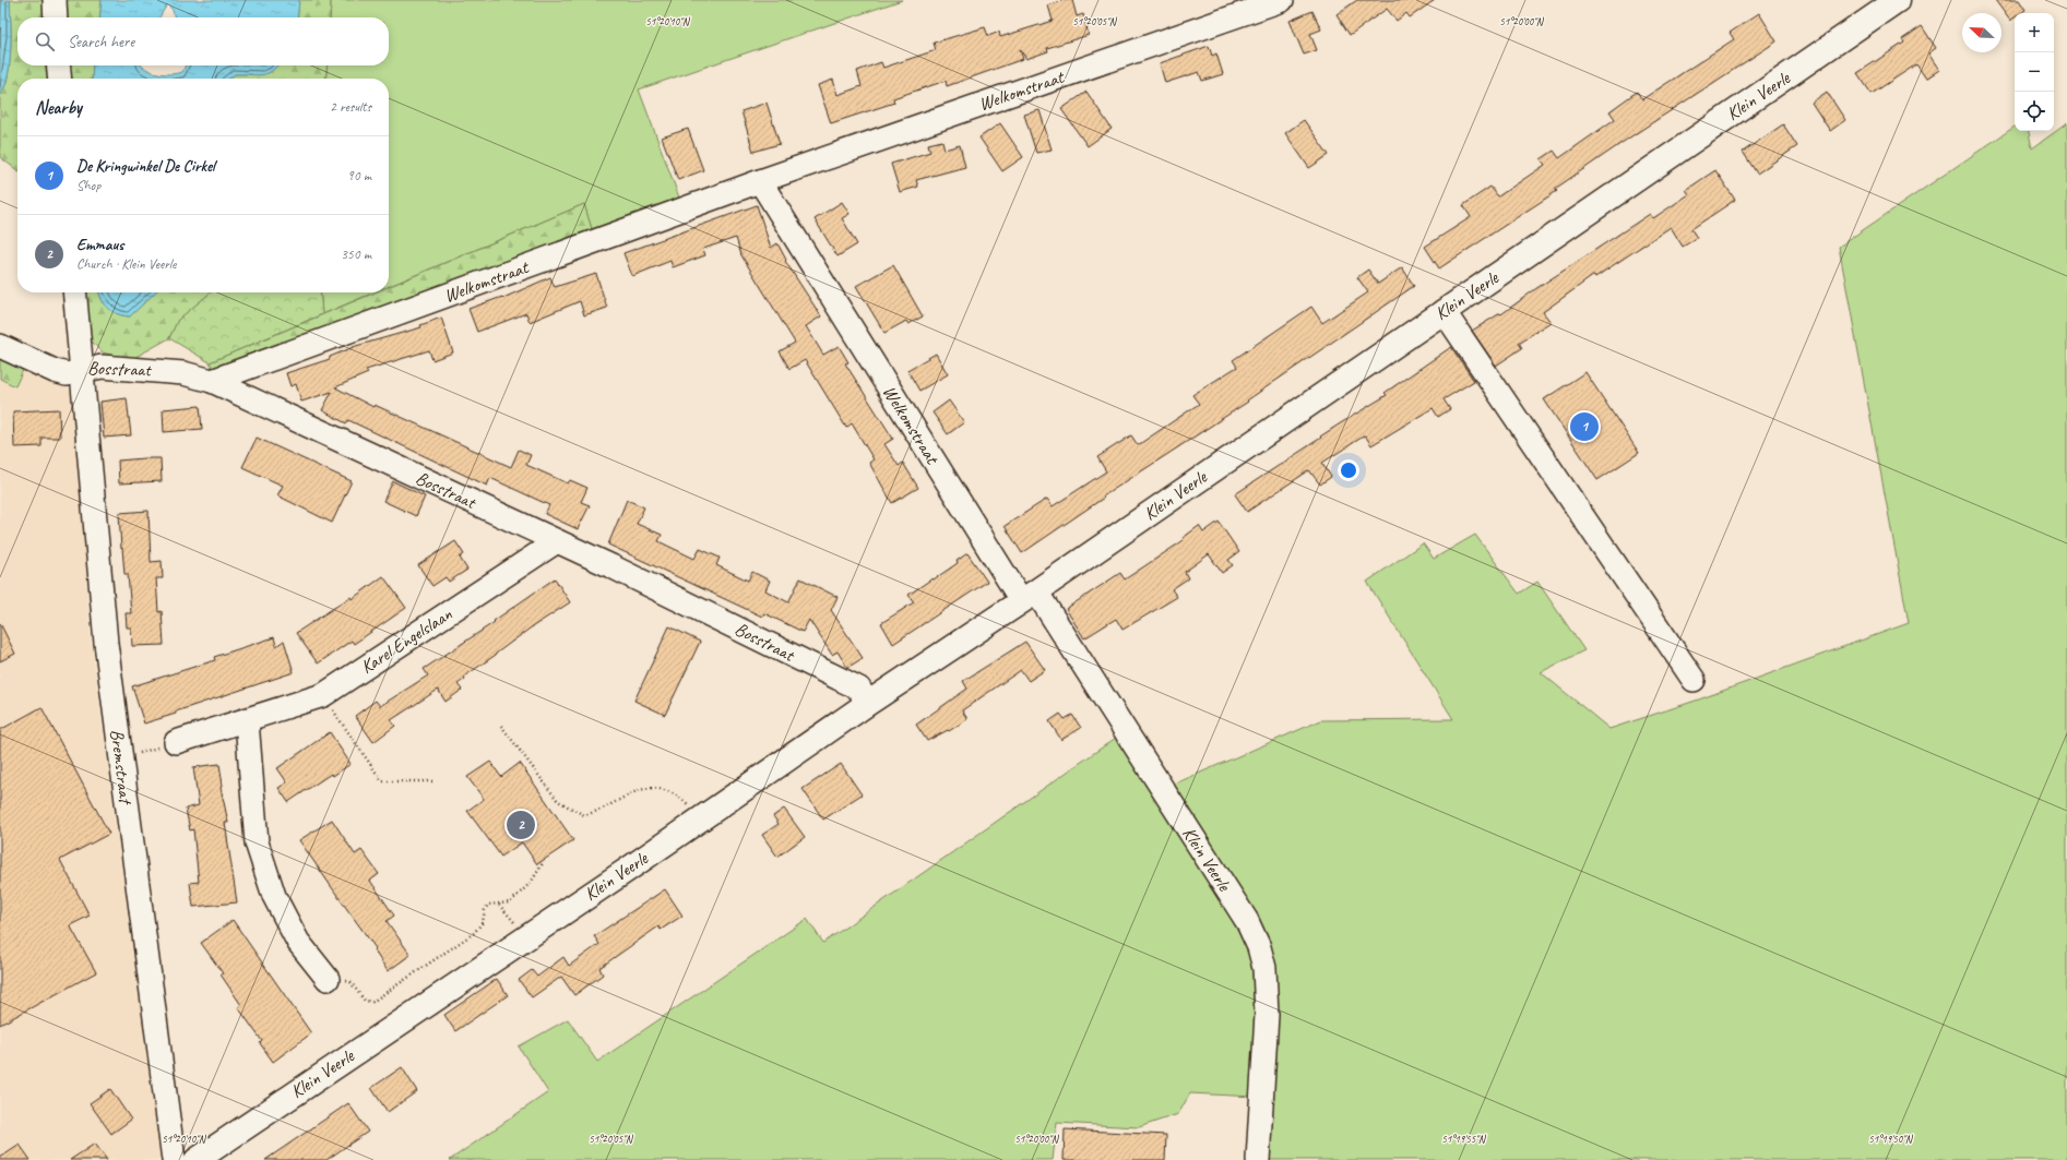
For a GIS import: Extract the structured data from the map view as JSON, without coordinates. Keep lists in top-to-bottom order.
{
  "streets": {
    "main road": ["Klein Veerle"],
    "street": [
      "Welkomstraat",
      "Bosstraat",
      "Karel Engelslaan",
      "Bremstraat"
    ]
  },
  "crossings": [
    ["Welkomstraat", "Klein Veerle"],
    ["Welkomstraat", "Bosstraat"],
    ["Klein Veerle", "Bosstraat"],
    ["Bosstraat", "Karel Engelslaan"],
    ["Bosstraat", "Bremstraat"]
  ],
  "north": "top left",
  "page": {
    "map_buttons": ["+", "−"],
    "search": "Search here",
    "heading": ["Nearby", "2 results"],
    "list": [
      {
        "mark": "1",
        "name": "De Kringwinkel De Cirkel",
        "note": "Shop",
        "value": "90 m"
      },
      {
        "mark": "2",
        "name": "Emmaus",
        "note": "Church · Klein Veerle",
        "value": "350 m"
      }
    ],
    "pins": ["1", "2"]
  },
  "coordinates": [
    "51°20'10\"N",
    "51°20'05\"N",
    "51°20'00\"N",
    "51°19'55\"N",
    "51°19'50\"N"
  ]
}
